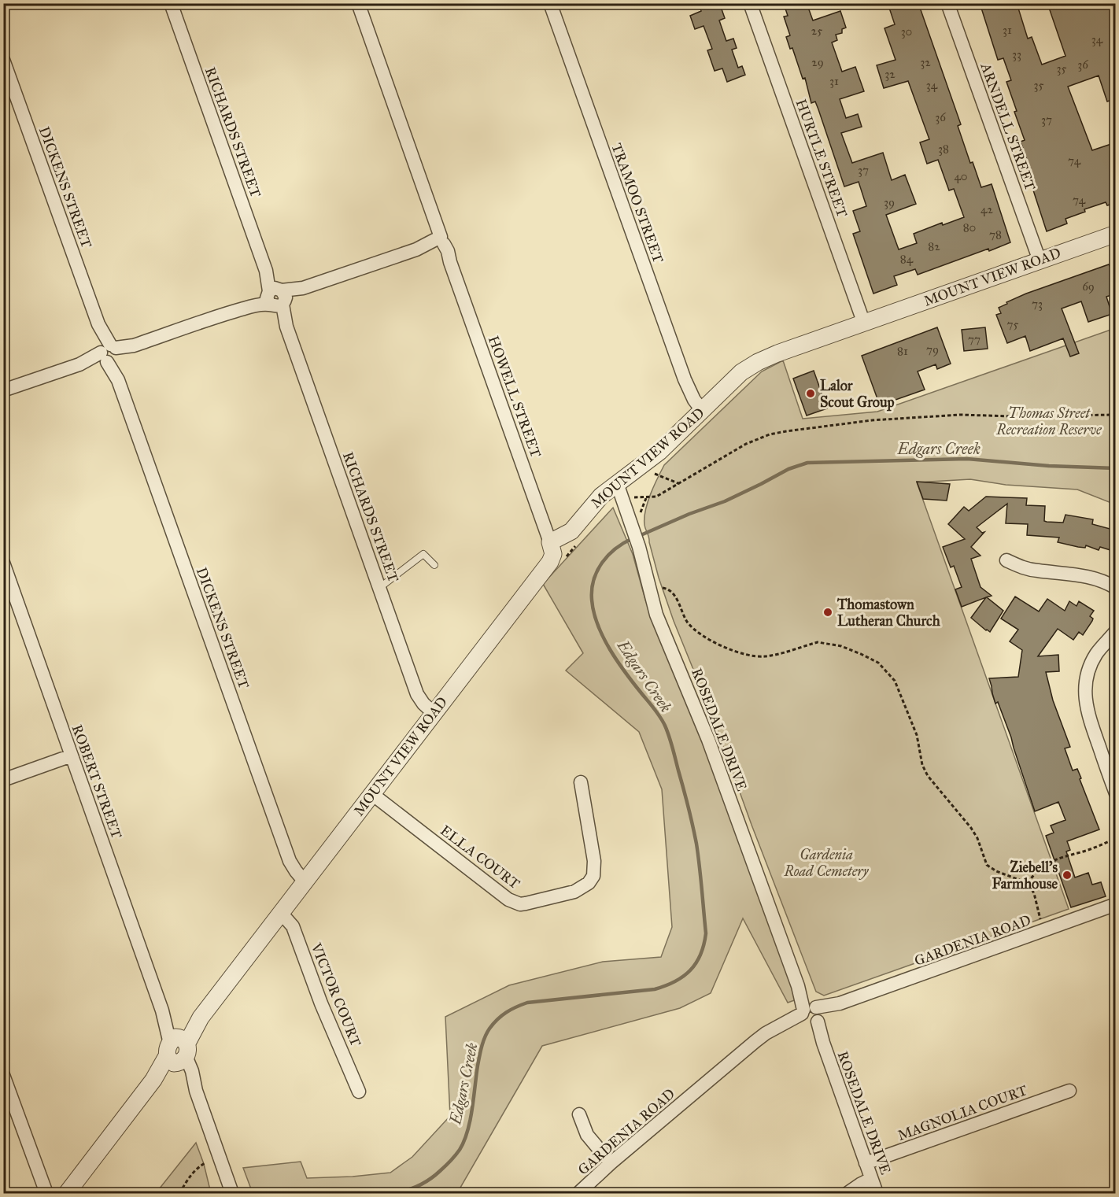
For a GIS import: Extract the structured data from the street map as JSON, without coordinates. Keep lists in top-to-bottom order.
{
  "streets": {
    "street": [
      "ARNDELL STREET",
      "RICHARDS STREET",
      "HURTLE STREET",
      "DICKENS STREET",
      "TRAMOO STREET",
      "MOUNT VIEW ROAD",
      "HOWELL STREET",
      "ROSEDALE DRIVE",
      "ROBERT STREET",
      "ELLA COURT",
      "GARDENIA ROAD",
      "VICTOR COURT",
      "MAGNOLIA COURT"
    ]
  },
  "crossings": [
    ["ARNDELL STREET", "MOUNT VIEW ROAD"],
    ["RICHARDS STREET", "MOUNT VIEW ROAD"],
    ["HURTLE STREET", "MOUNT VIEW ROAD"],
    ["DICKENS STREET", "MOUNT VIEW ROAD"],
    ["TRAMOO STREET", "MOUNT VIEW ROAD"],
    ["MOUNT VIEW ROAD", "HOWELL STREET"],
    ["MOUNT VIEW ROAD", "ROSEDALE DRIVE"],
    ["MOUNT VIEW ROAD", "ROBERT STREET"],
    ["MOUNT VIEW ROAD", "ELLA COURT"],
    ["MOUNT VIEW ROAD", "VICTOR COURT"],
    ["ROSEDALE DRIVE", "GARDENIA ROAD"],
    ["ROSEDALE DRIVE", "MAGNOLIA COURT"]
  ],
  "water": ["Edgars Creek"],
  "parks": ["Thomas Street Recreation Reserve", "Gardenia Road Cemetery"],
  "places": ["Lalor Scout Group", "Thomastown Lutheran Church", "Ziebell's Farmhouse"],
  "house_numbers": [
    "31",
    "25",
    "30",
    "34",
    "33",
    "29",
    "32",
    "36",
    "35",
    "32",
    "31",
    "34",
    "35",
    "36",
    "37",
    "38",
    "74",
    "37",
    "40",
    "74",
    "39",
    "42",
    "80",
    "78",
    "82",
    "84",
    "69",
    "73",
    "75",
    "77",
    "79",
    "81"
  ]
}
